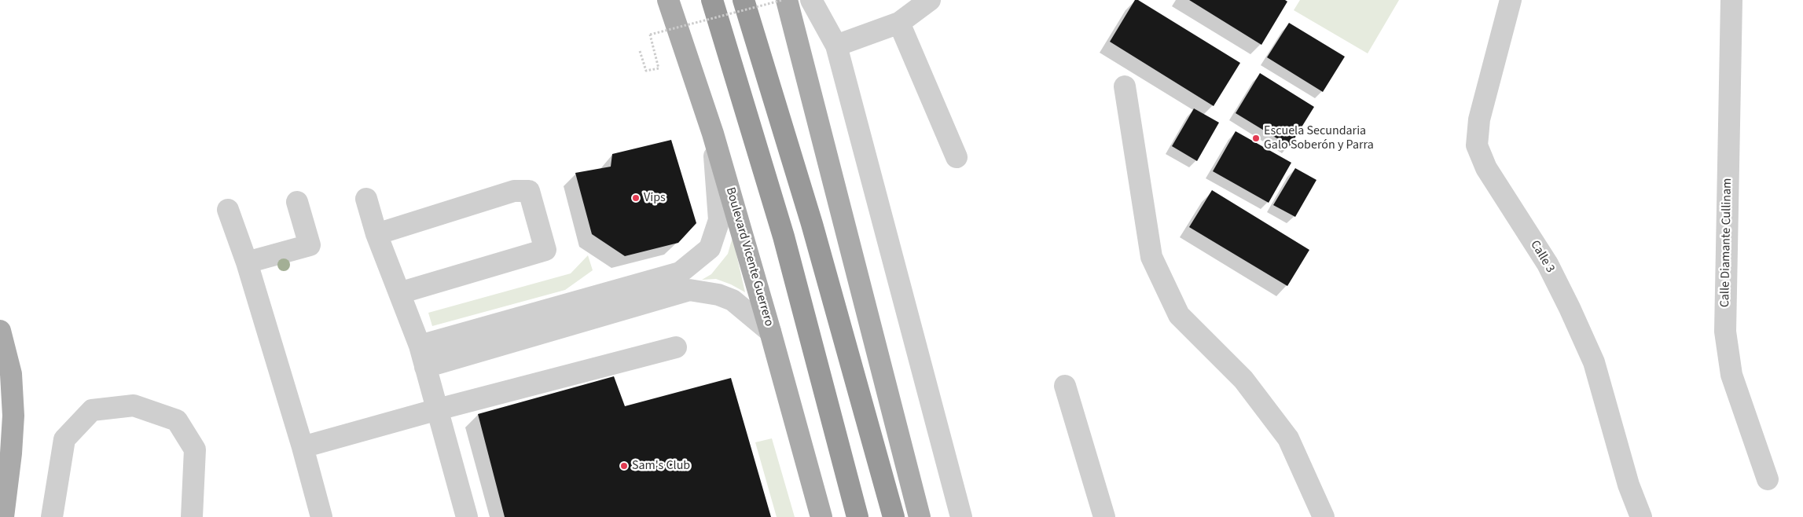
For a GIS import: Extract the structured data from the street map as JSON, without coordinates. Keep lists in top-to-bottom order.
{
  "streets": {
    "main road": ["Boulevard Vicente Guerrero"],
    "street": ["Calle Diamante Cullinam", "Calle 3"]
  },
  "places": ["Escuela Secundaria Galo Soberón y Parra", "Vips", "Sam's Club"]
}
